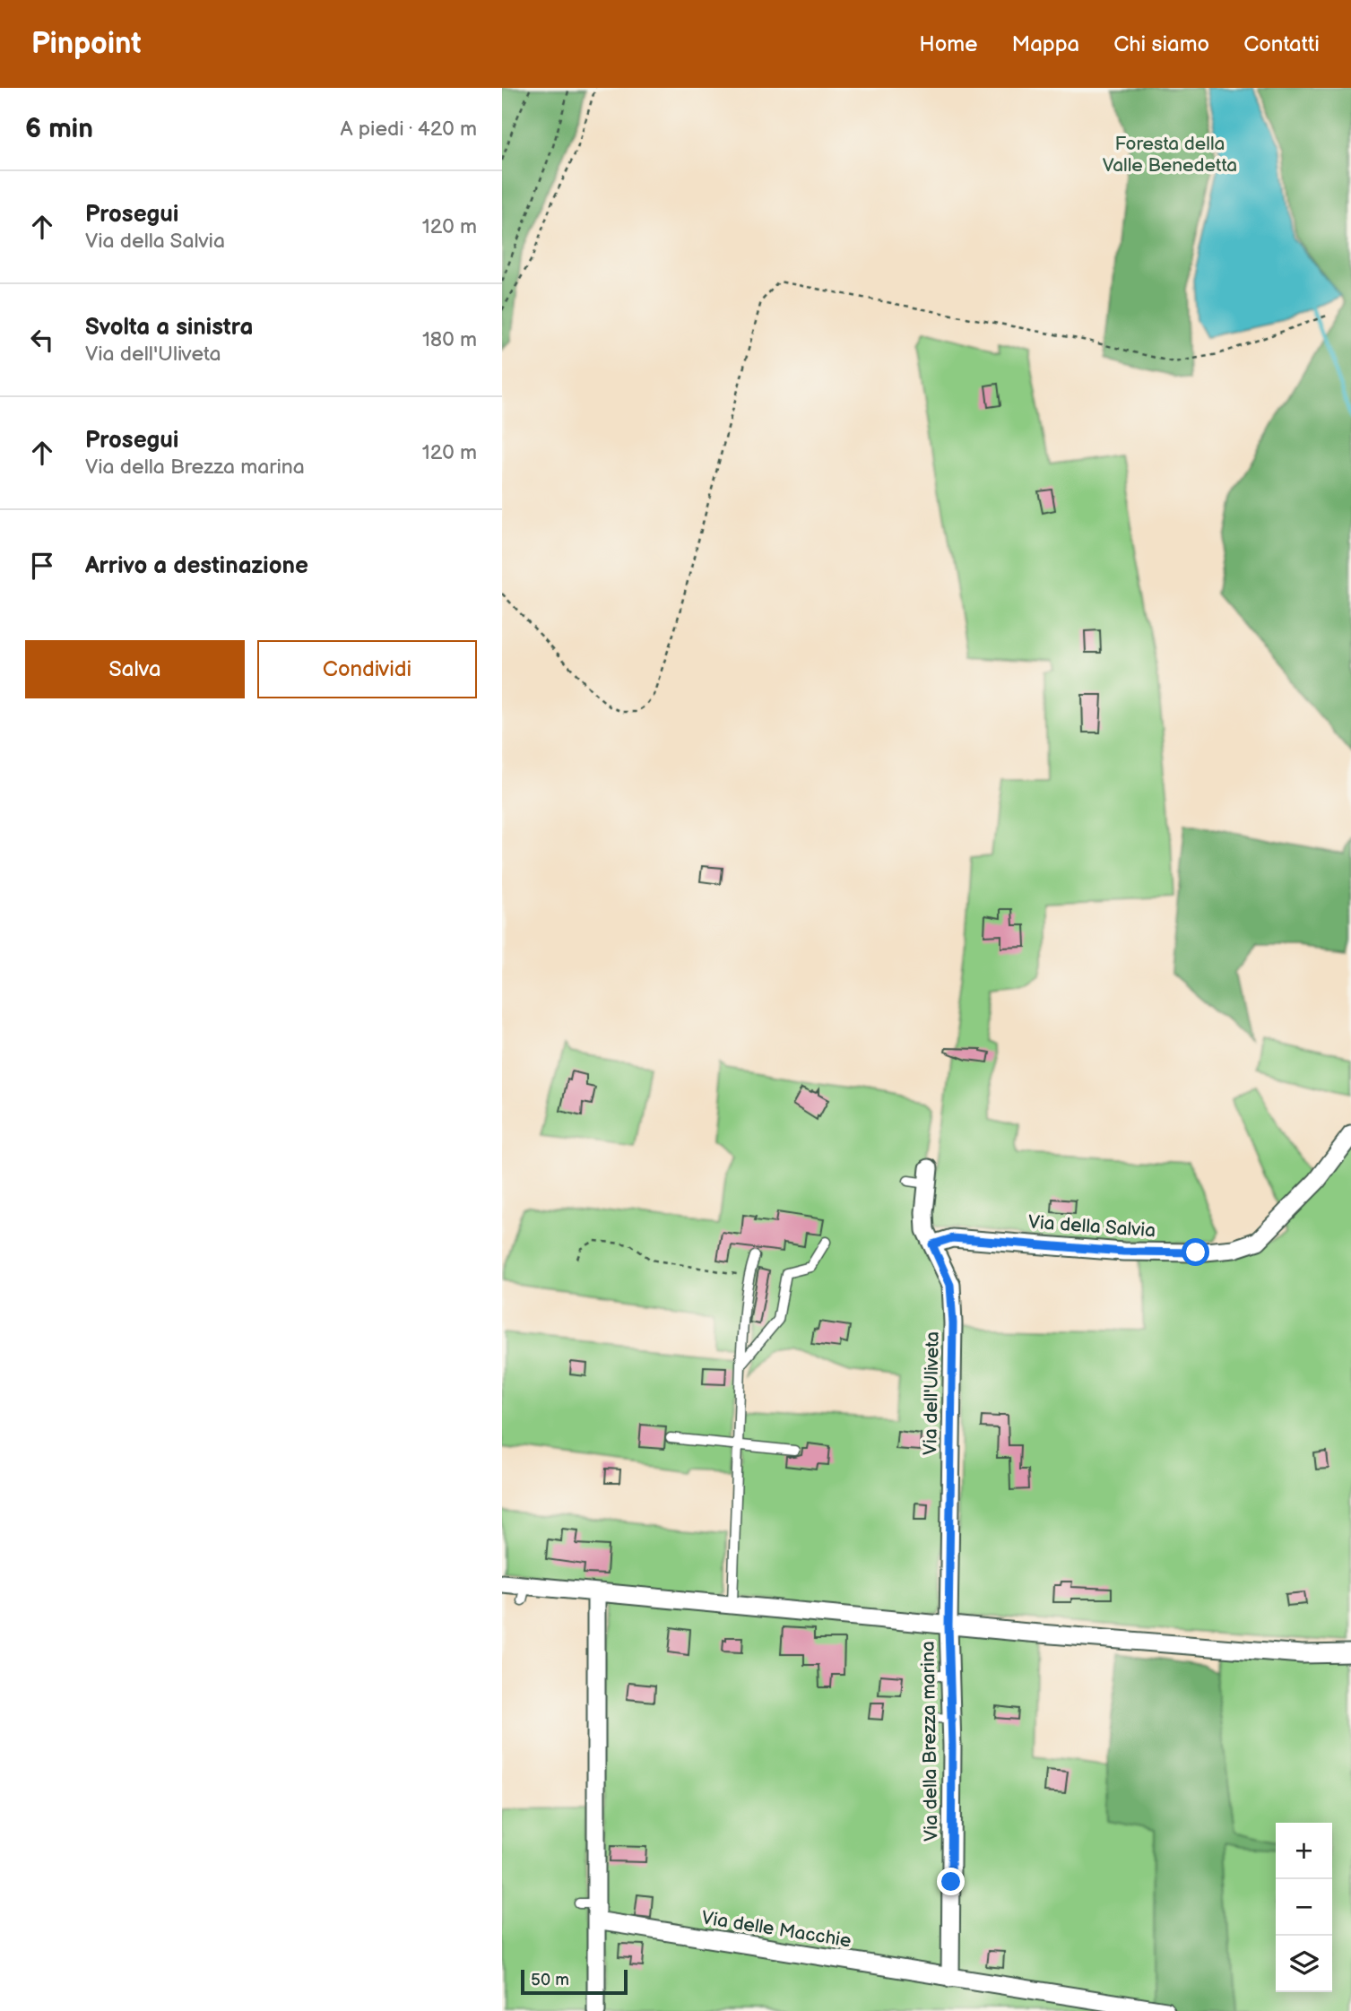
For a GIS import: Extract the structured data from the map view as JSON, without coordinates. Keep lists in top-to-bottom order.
{
  "streets": {
    "street": [
      "Via della Salvia",
      "Via dell'Uliveta",
      "Via della Brezza marina",
      "Via delle Macchie"
    ]
  },
  "crossings": [
    ["Via della Salvia", "Via dell'Uliveta"],
    ["Via dell'Uliveta", "Via della Brezza marina"],
    ["Via della Brezza marina", "Via delle Macchie"]
  ],
  "parks": ["Foresta della Valle Benedetta"],
  "scale_bar": "50 m",
  "page": {
    "header": "Pinpoint",
    "nav": [
      "Home",
      "Mappa",
      "Chi siamo",
      "Contatti"
    ],
    "heading": ["6 min", "A piedi · 420 m"],
    "list": [
      ["Prosegui", "Via della Salvia", "120 m"],
      ["Svolta a sinistra", "Via dell'Uliveta", "180 m"],
      ["Prosegui", "Via della Brezza marina", "120 m"],
      "Arrivo a destinazione"
    ],
    "buttons": ["Salva", "Condividi"],
    "map_buttons": ["+", "−"],
    "scale": "50 m"
  }
}
